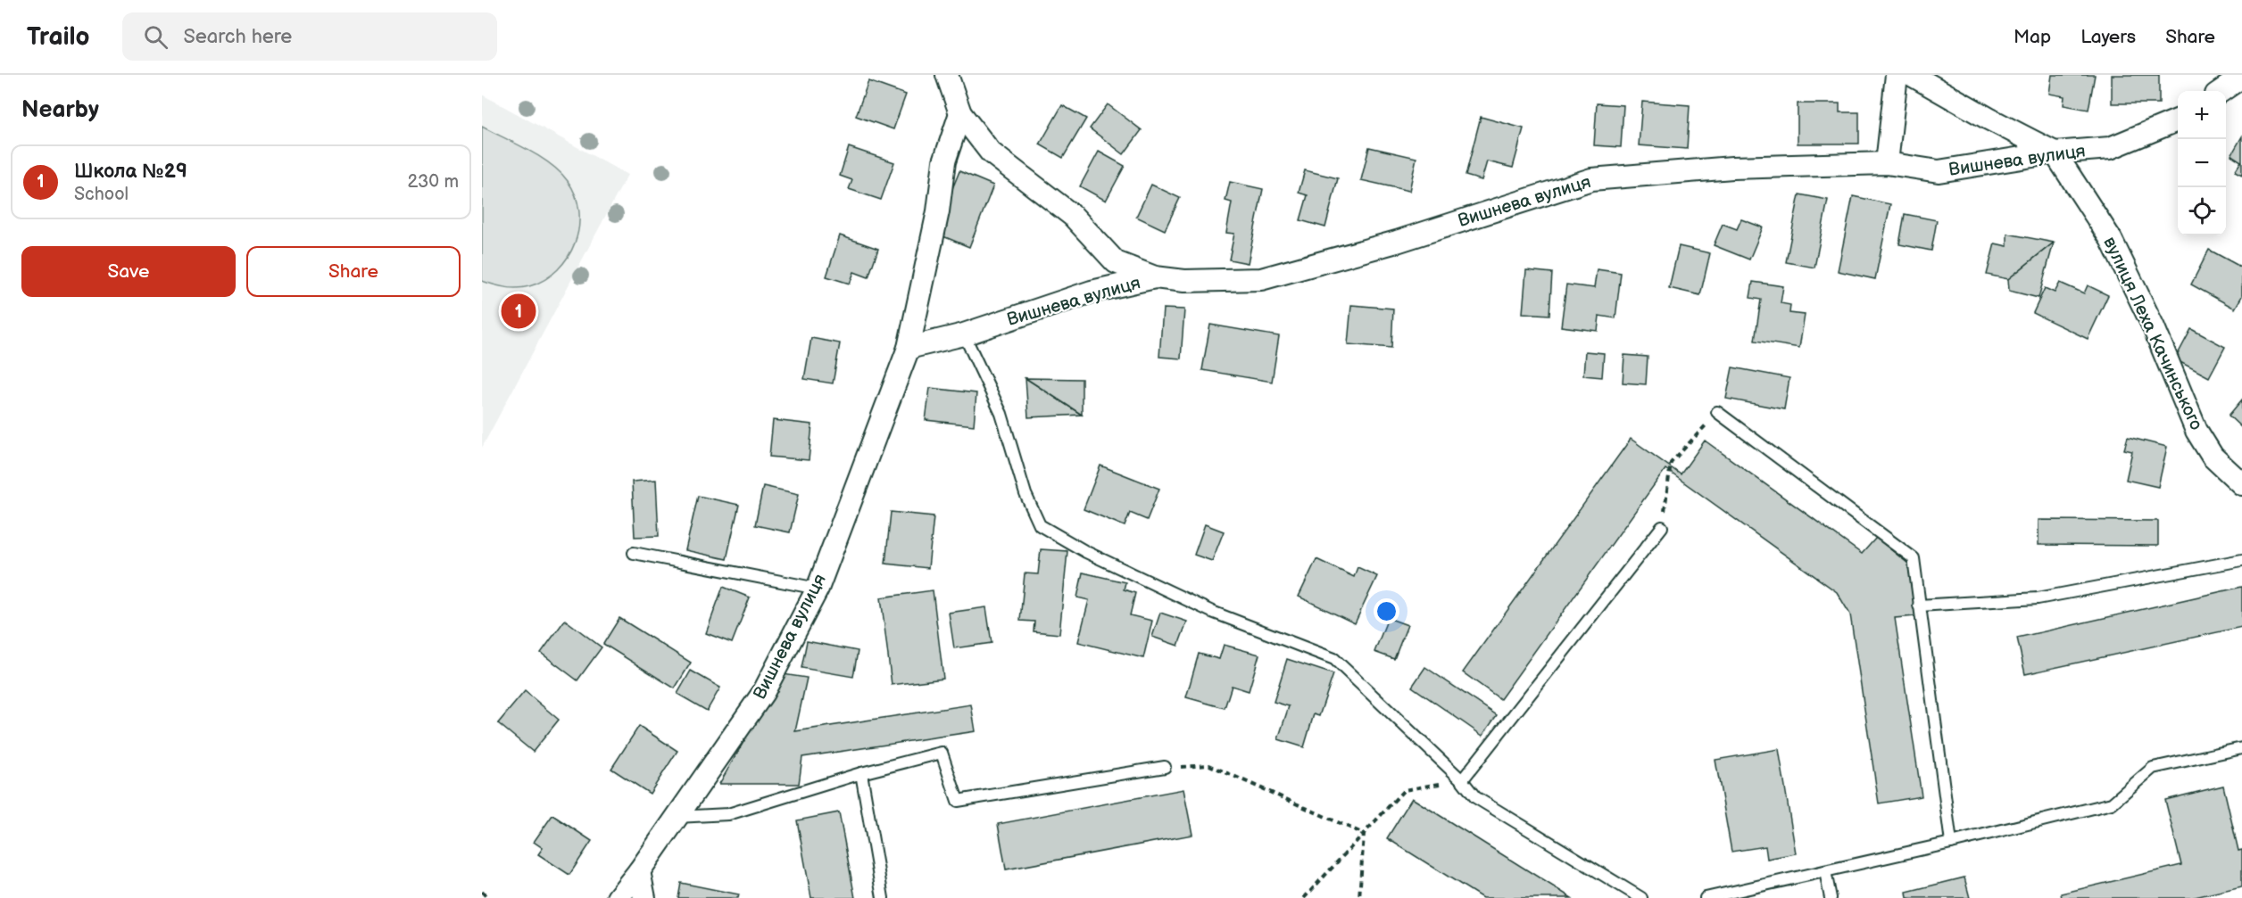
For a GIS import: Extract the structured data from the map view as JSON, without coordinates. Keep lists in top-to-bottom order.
{
  "streets": {
    "street": ["Вишнева вулиця", "вулиця Леха Качинського"]
  },
  "crossings": [
    ["Вишнева вулиця", "вулиця Леха Качинського"]
  ],
  "page": {
    "header": "Trailo",
    "search": "Search here",
    "nav": ["Map", "Layers", "Share"],
    "heading": "Nearby",
    "map_buttons": ["+", "−"],
    "list": [
      {
        "mark": "1",
        "name": "Школа №29",
        "note": "School",
        "value": "230 m"
      }
    ],
    "buttons": ["Save", "Share"],
    "pins": "1"
  }
}
